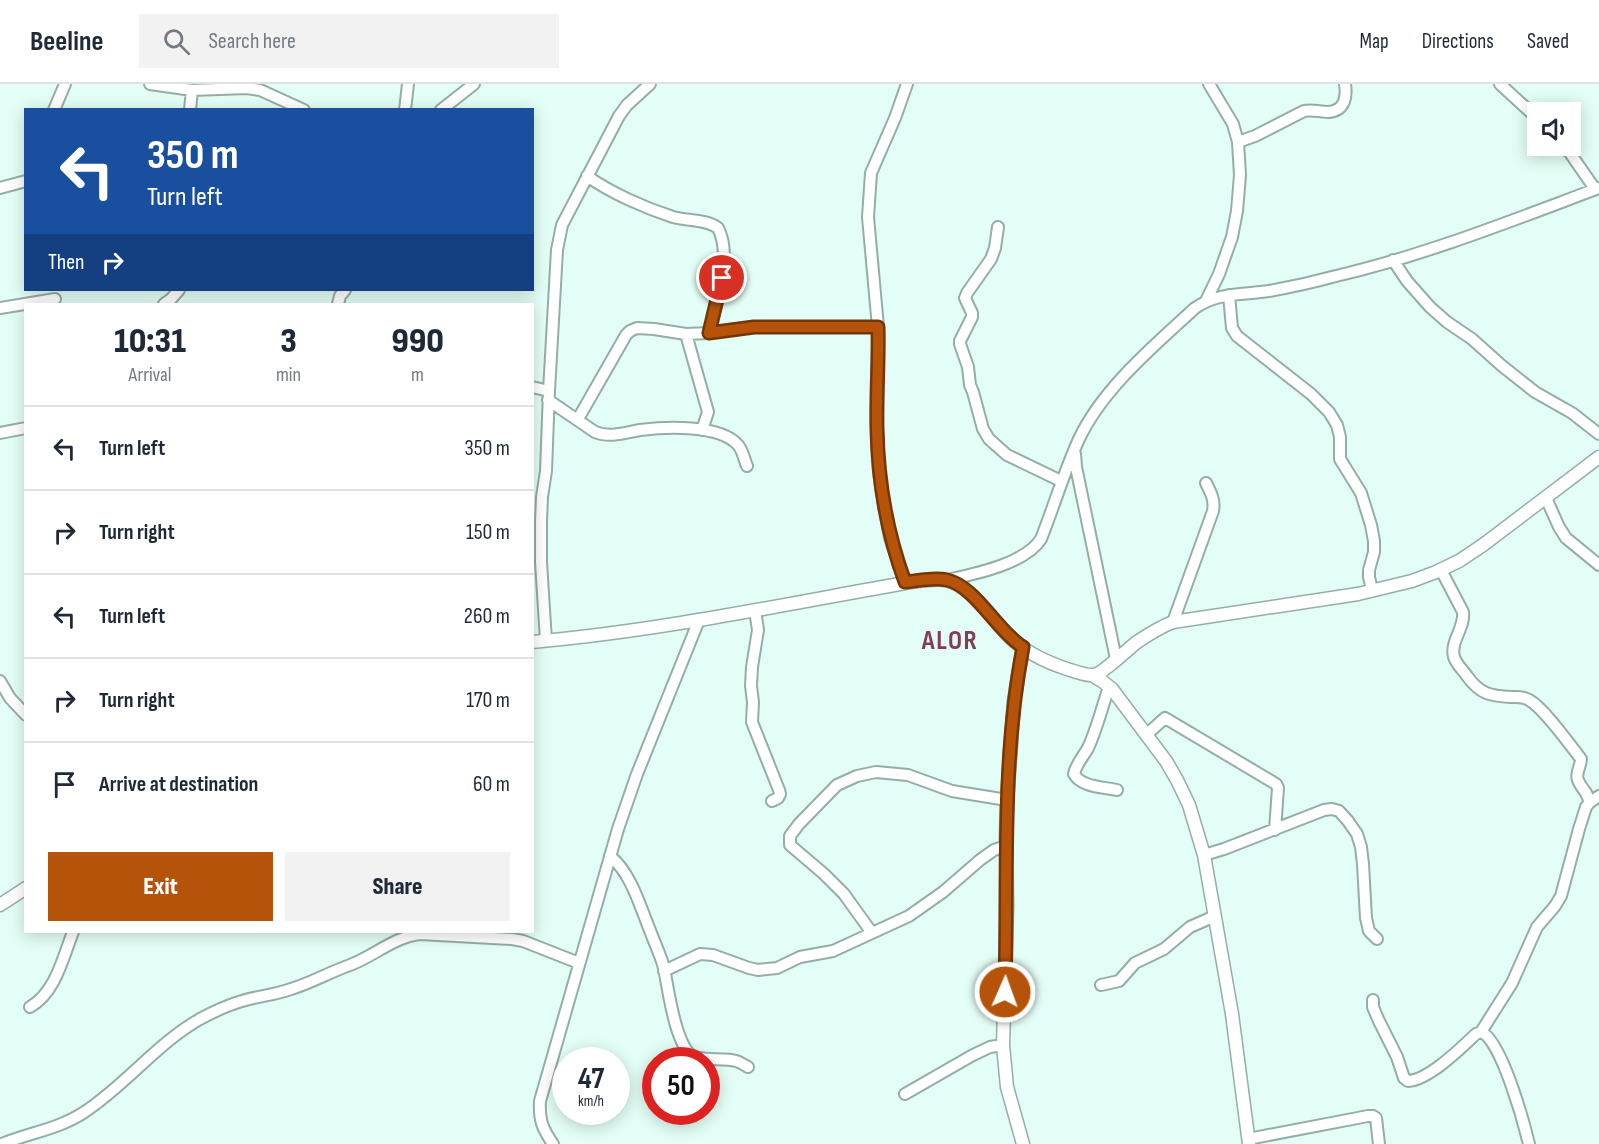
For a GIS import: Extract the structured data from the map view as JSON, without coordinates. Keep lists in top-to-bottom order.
{
  "districts": ["ALOR"],
  "page": {
    "header": "Beeline",
    "search": "Search here",
    "nav": ["Map", "Directions", "Saved"],
    "turn": ["350 m", "Turn left"],
    "then": "Then",
    "eta": [
      "10:31",
      "Arrival",
      "3",
      "min",
      "990",
      "m"
    ],
    "list": [
      {
        "name": "Turn left",
        "value": "350 m"
      },
      {
        "name": "Turn right",
        "value": "150 m"
      },
      {
        "name": "Turn left",
        "value": "260 m"
      },
      {
        "name": "Turn right",
        "value": "170 m"
      },
      {
        "name": "Arrive at destination",
        "value": "60 m"
      }
    ],
    "buttons": ["Exit", "Share"],
    "speed": "47 km/h",
    "limit": "50"
  }
}
